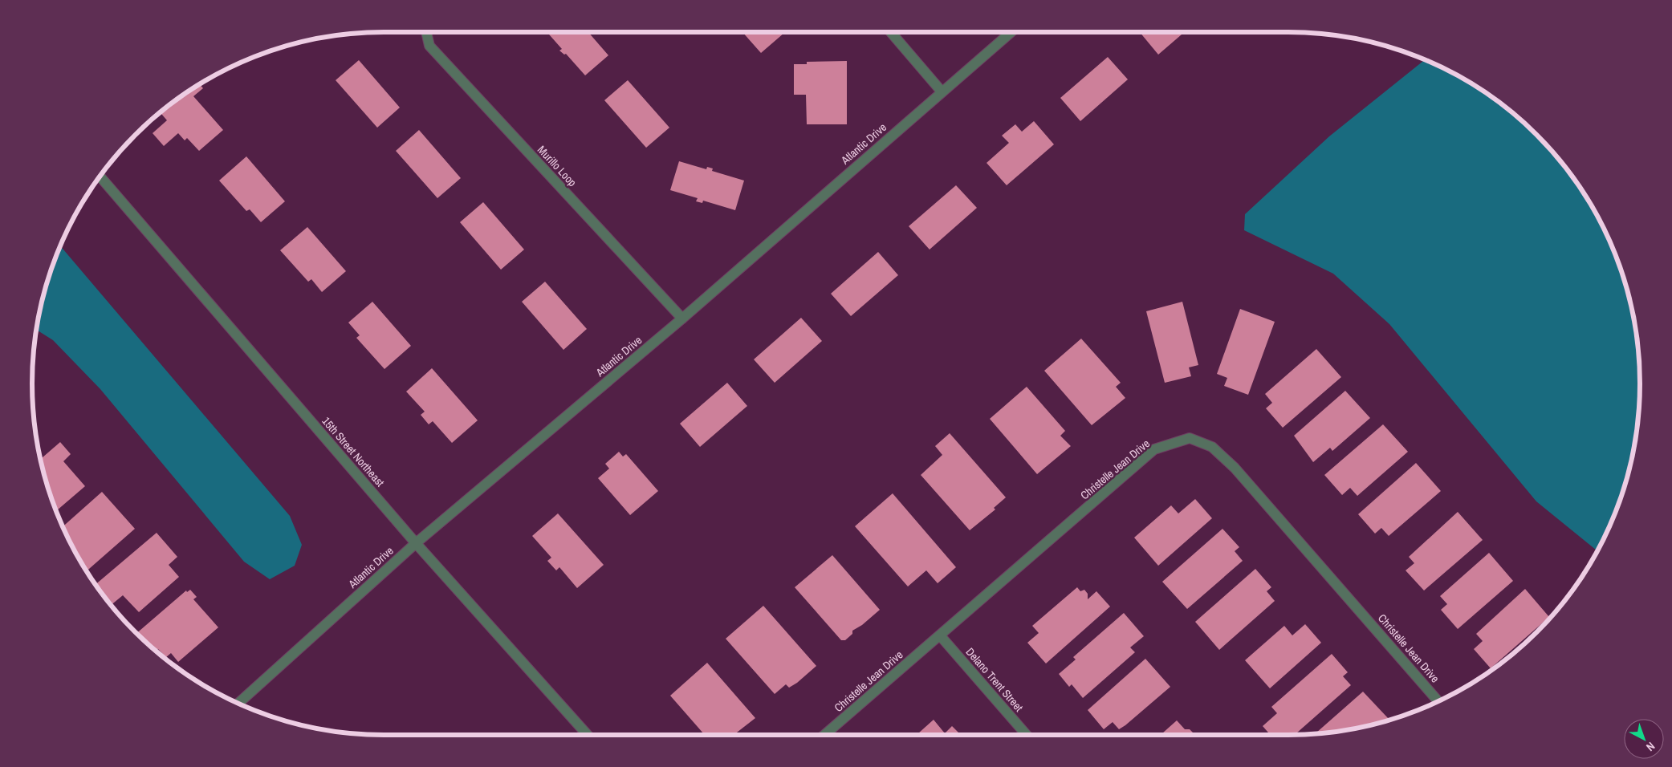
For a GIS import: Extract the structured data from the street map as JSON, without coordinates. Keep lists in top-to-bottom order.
{
  "streets": {
    "street": [
      "Atlantic Drive",
      "Murillo Loop",
      "15th Street Northeast",
      "Christelle Jean Drive",
      "Delano Trent Street"
    ]
  },
  "crossings": [
    ["Atlantic Drive", "Murillo Loop"],
    ["Atlantic Drive", "15th Street Northeast"],
    ["Christelle Jean Drive", "Delano Trent Street"]
  ],
  "north": "bottom right"
}
